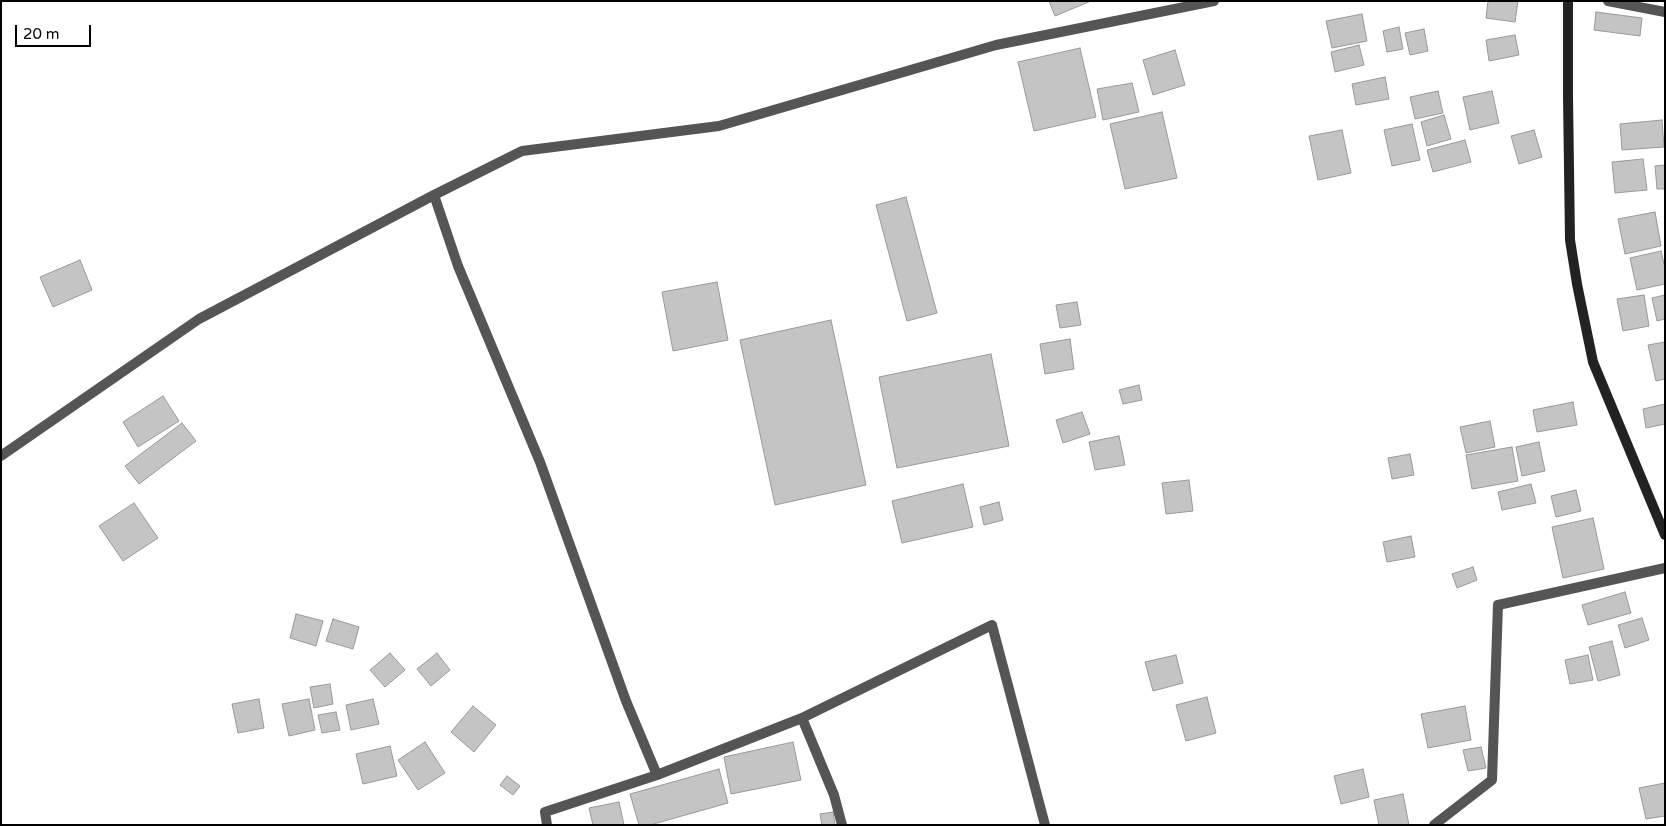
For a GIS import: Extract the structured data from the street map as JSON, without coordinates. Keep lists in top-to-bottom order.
{
  "scale_bar": "20 m"
}
